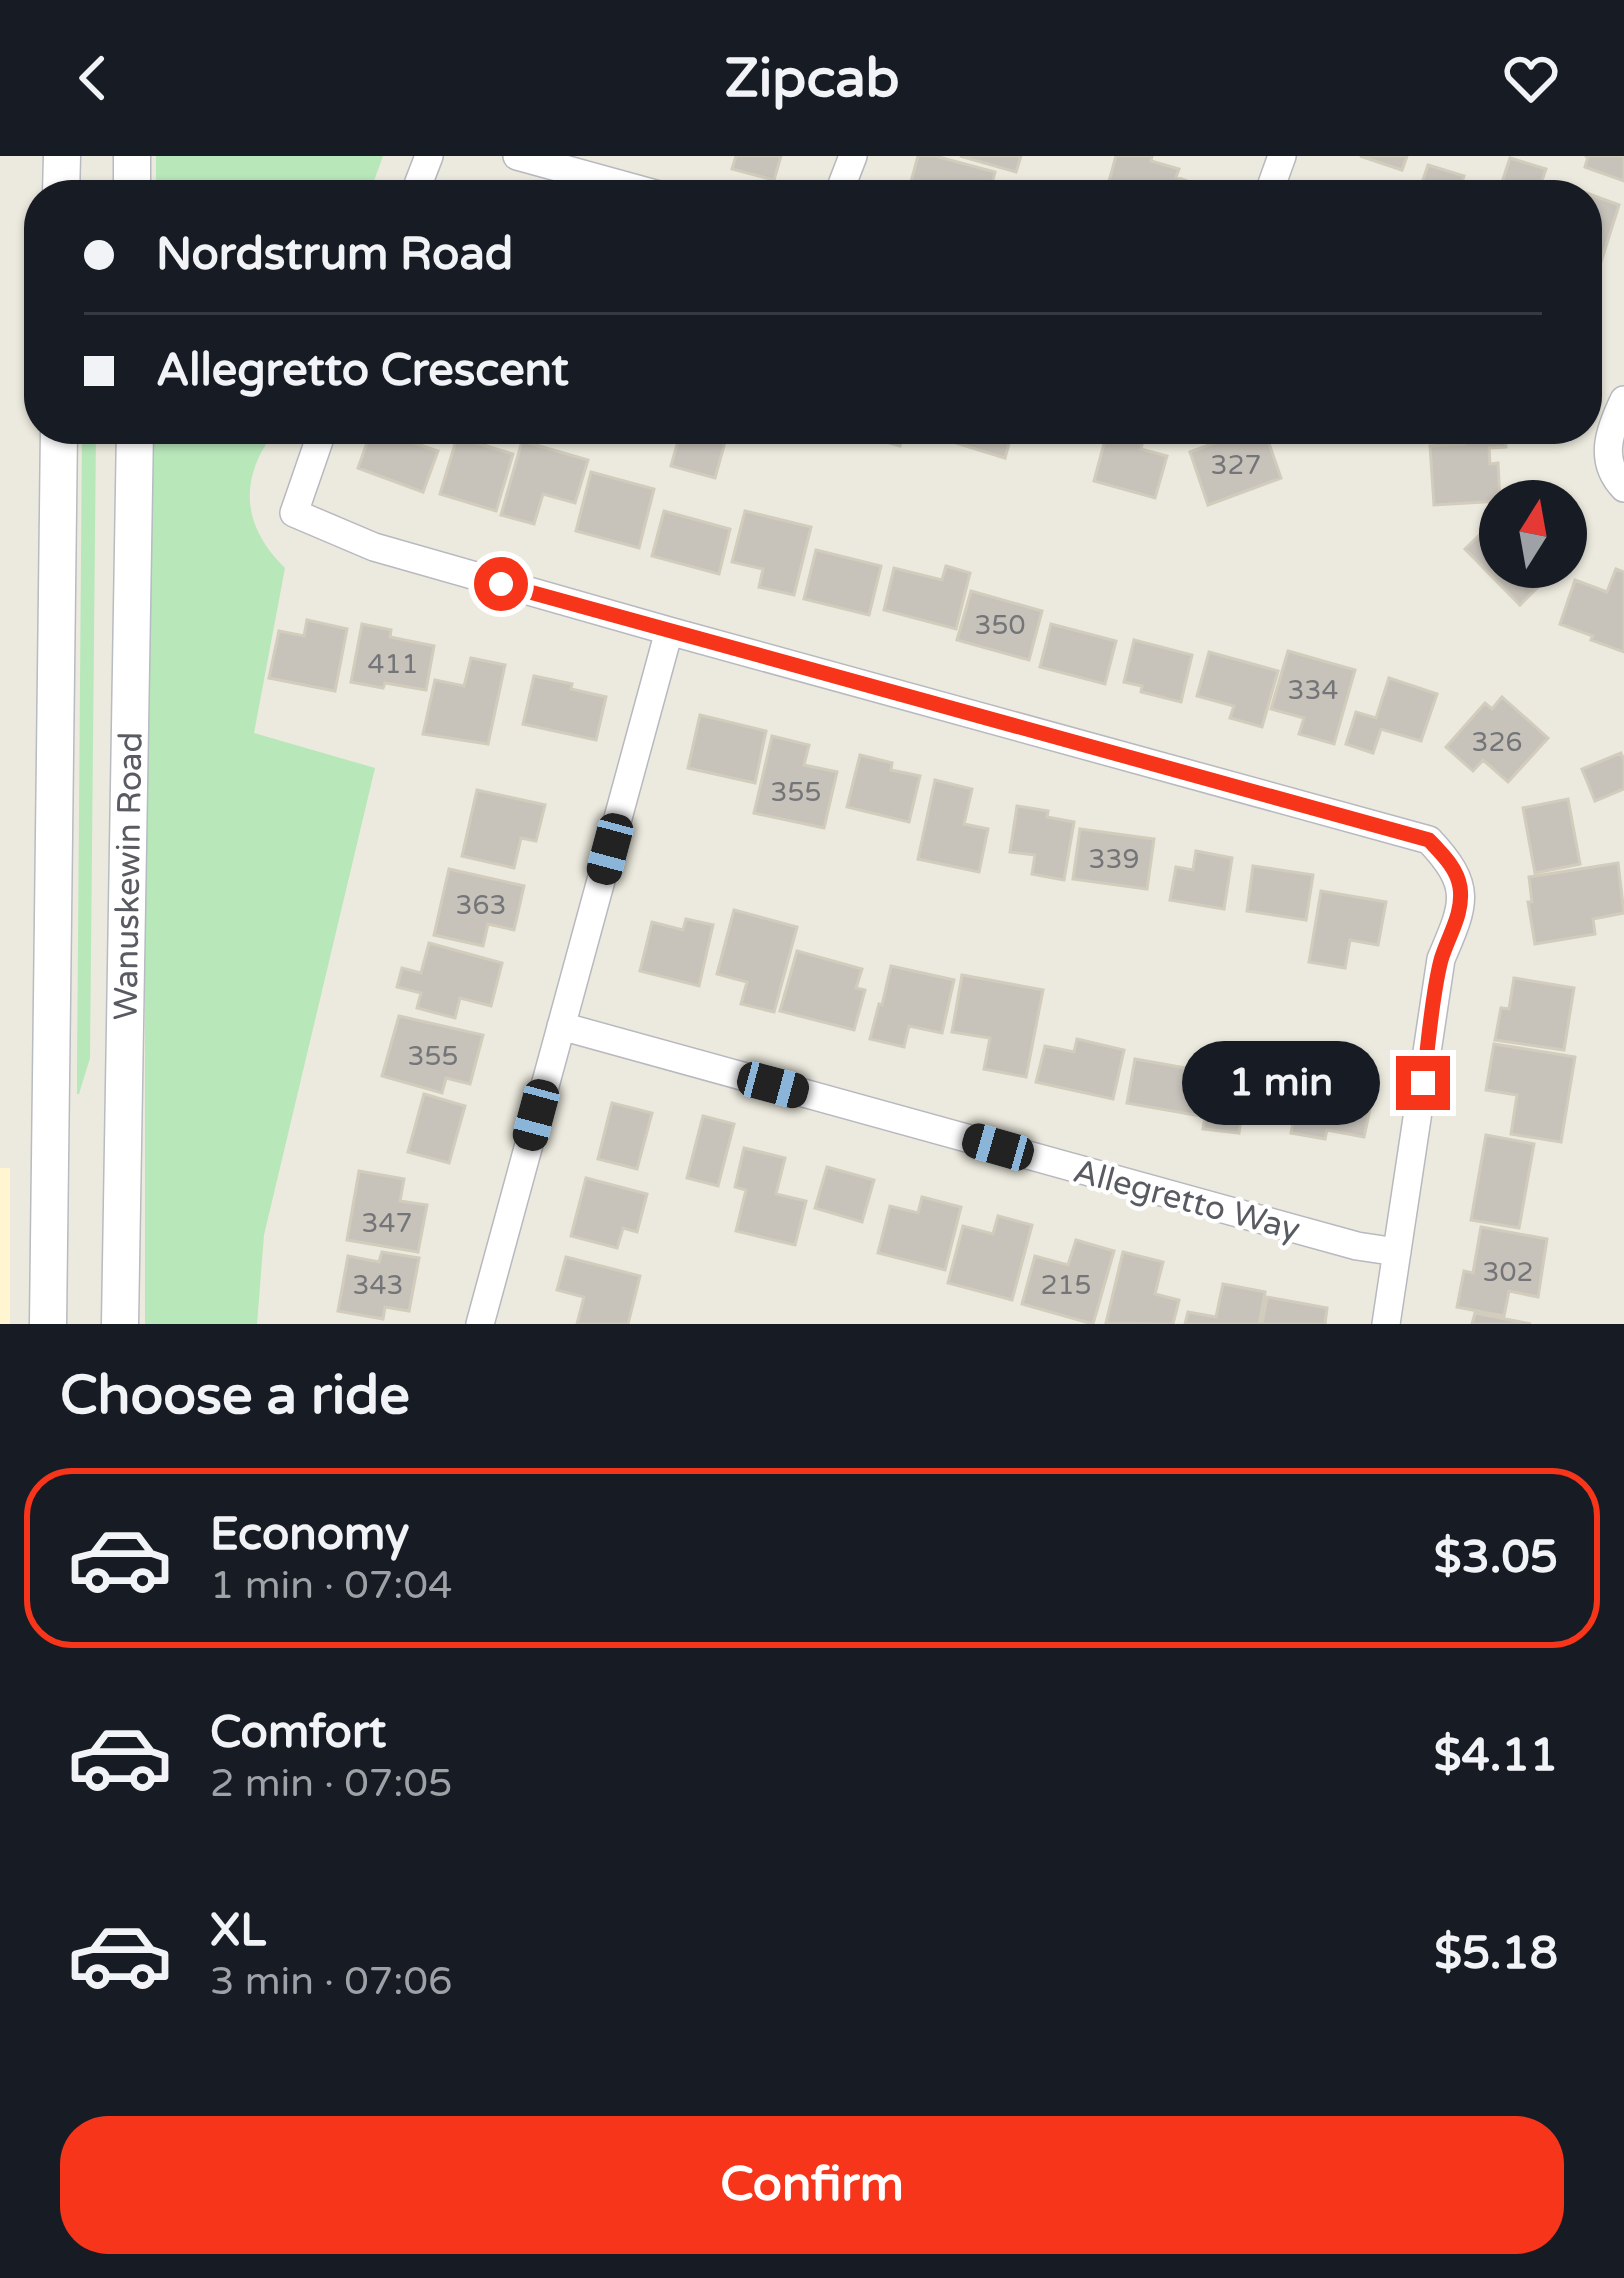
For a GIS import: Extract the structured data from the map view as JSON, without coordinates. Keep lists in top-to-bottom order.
{
  "streets": {
    "main road": ["Wanuskewin Road"],
    "street": ["Allegretto Way"]
  },
  "house_numbers": [
    "327",
    "350",
    "411",
    "334",
    "326",
    "355",
    "339",
    "363",
    "355",
    "347",
    "302",
    "343",
    "215"
  ],
  "north": "top",
  "page": {
    "header": "Zipcab",
    "banner": ["Nordstrum Road", "Allegretto Crescent"],
    "bubble": "1 min",
    "heading": "Choose a ride",
    "list": [
      {
        "name": "Economy",
        "note": "1 min · 07:04",
        "value": "$3.05"
      },
      {
        "name": "Comfort",
        "note": "2 min · 07:05",
        "value": "$4.11"
      },
      {
        "name": "XL",
        "note": "3 min · 07:06",
        "value": "$5.18"
      }
    ],
    "buttons": "Confirm"
  }
}
